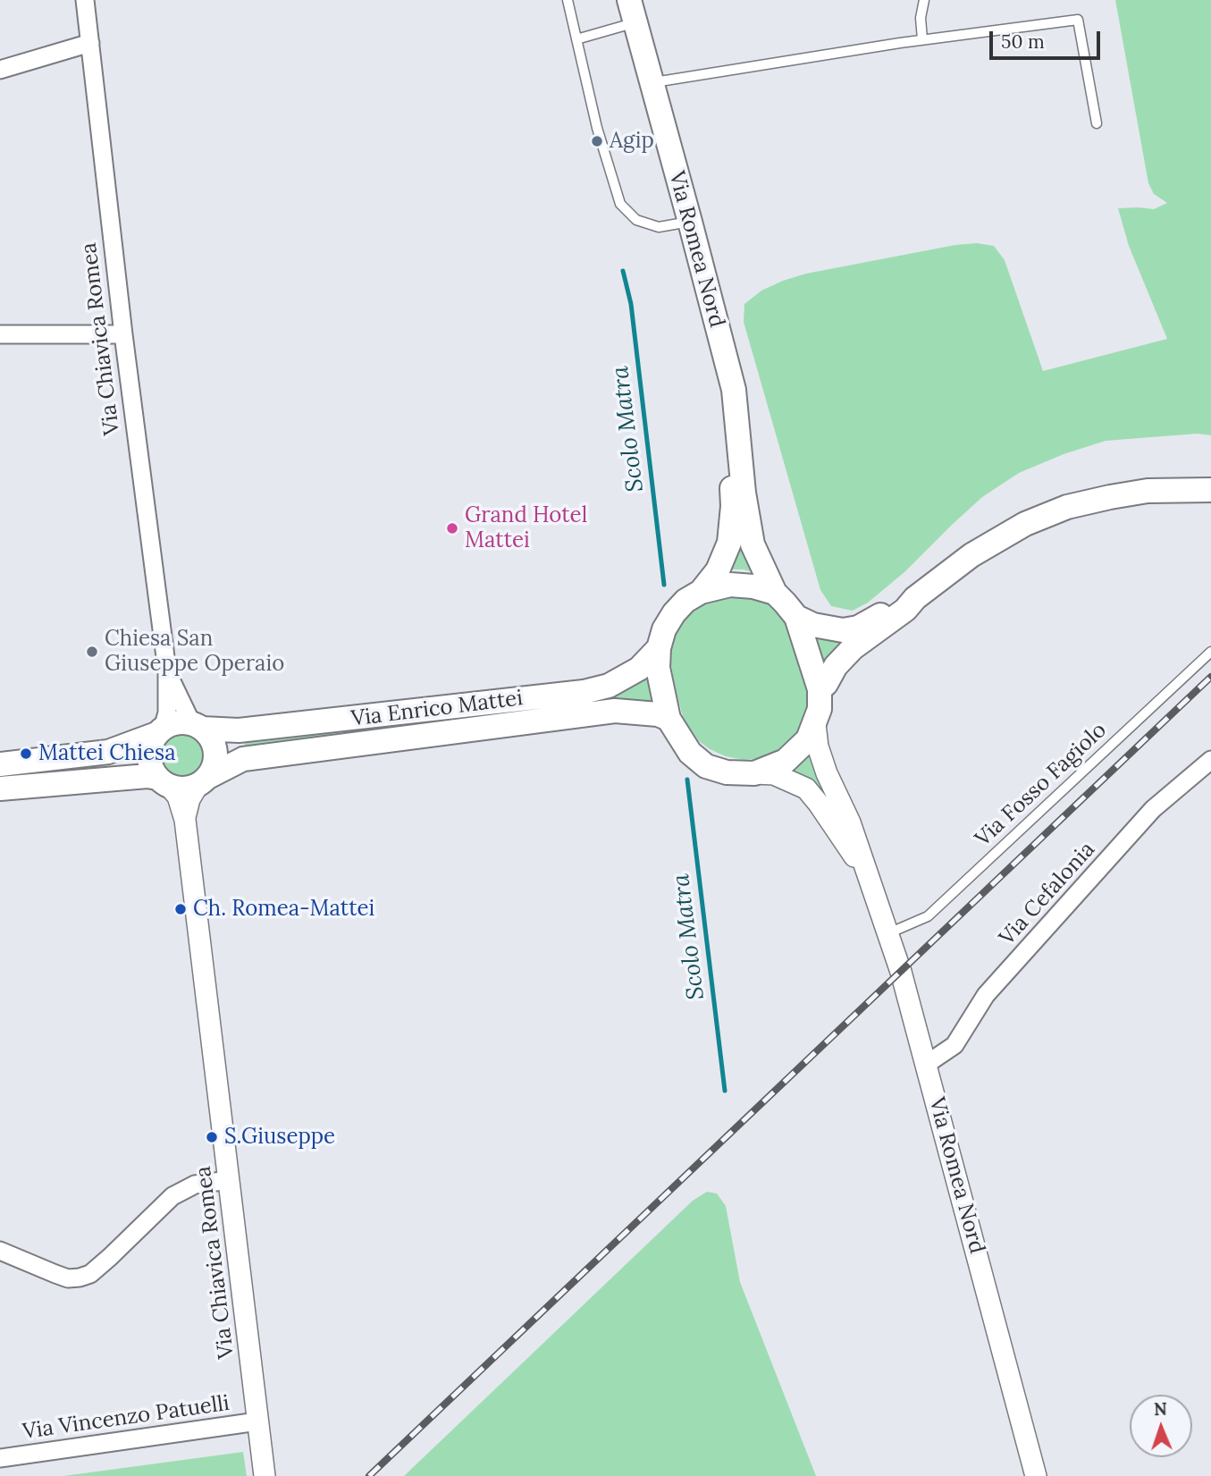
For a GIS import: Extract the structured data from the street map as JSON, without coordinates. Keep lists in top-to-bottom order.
{
  "streets": {
    "main road": ["Via Romea Nord", "Via Enrico Mattei"],
    "street": ["Via Chiavica Romea", "Via Cefalonia", "Via Vincenzo Patuelli"],
    "lane": ["Via Fosso Fagiolo"]
  },
  "crossings": [
    ["Via Romea Nord", "Via Enrico Mattei"],
    ["Via Romea Nord", "Via Fosso Fagiolo"],
    ["Via Romea Nord", "Via Cefalonia"],
    ["Via Chiavica Romea", "Via Enrico Mattei"],
    ["Via Chiavica Romea", "Via Vincenzo Patuelli"]
  ],
  "water": ["Scolo Matra"],
  "places": [
    "Agip",
    "Grand Hotel Mattei",
    "Chiesa San Giuseppe Operaio",
    "Mattei Chiesa",
    "Ch. Romea-Mattei",
    "S.Giuseppe"
  ],
  "scale_bar": "50 m",
  "north": "top"
}
